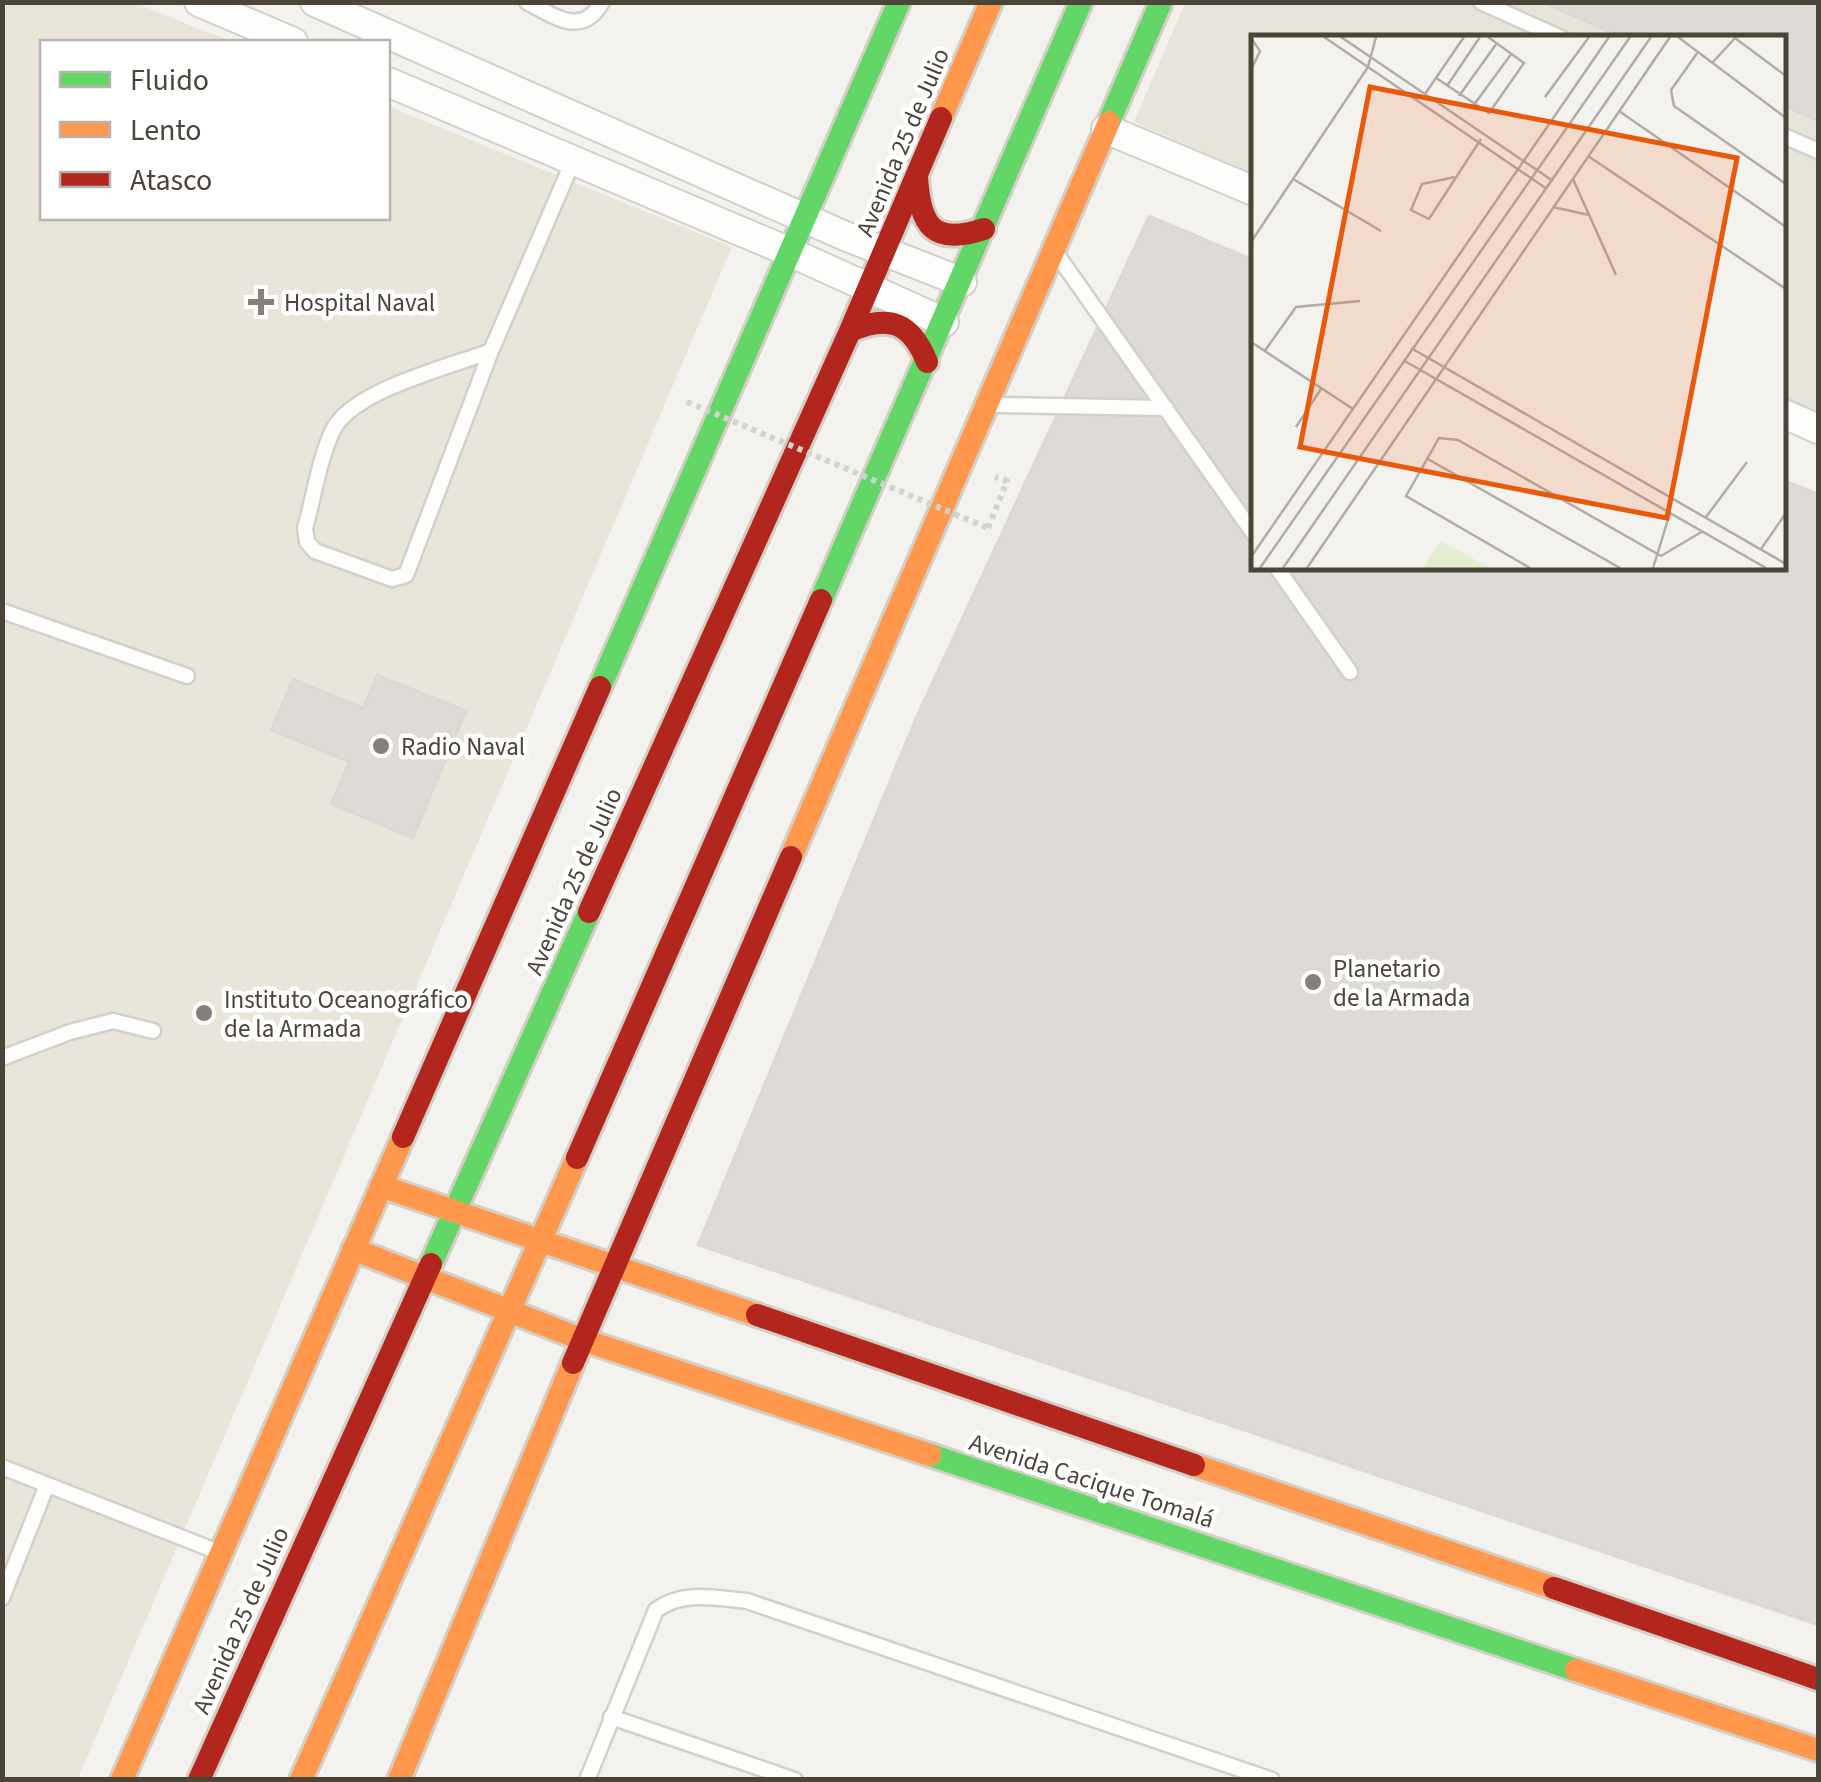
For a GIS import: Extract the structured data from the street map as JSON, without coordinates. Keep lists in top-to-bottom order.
{
  "streets": {
    "main road": ["Avenida 25 de Julio", "Avenida Cacique Tomalá"]
  },
  "crossings": [
    ["Avenida 25 de Julio", "Avenida Cacique Tomalá"]
  ],
  "places": {
    "health": ["Hospital Naval"],
    "other": ["Radio Naval", "Planetario de la Armada", "Instituto Oceanográfico de la Armada"]
  },
  "legend": ["Fluido", "Lento", "Atasco"]
}
